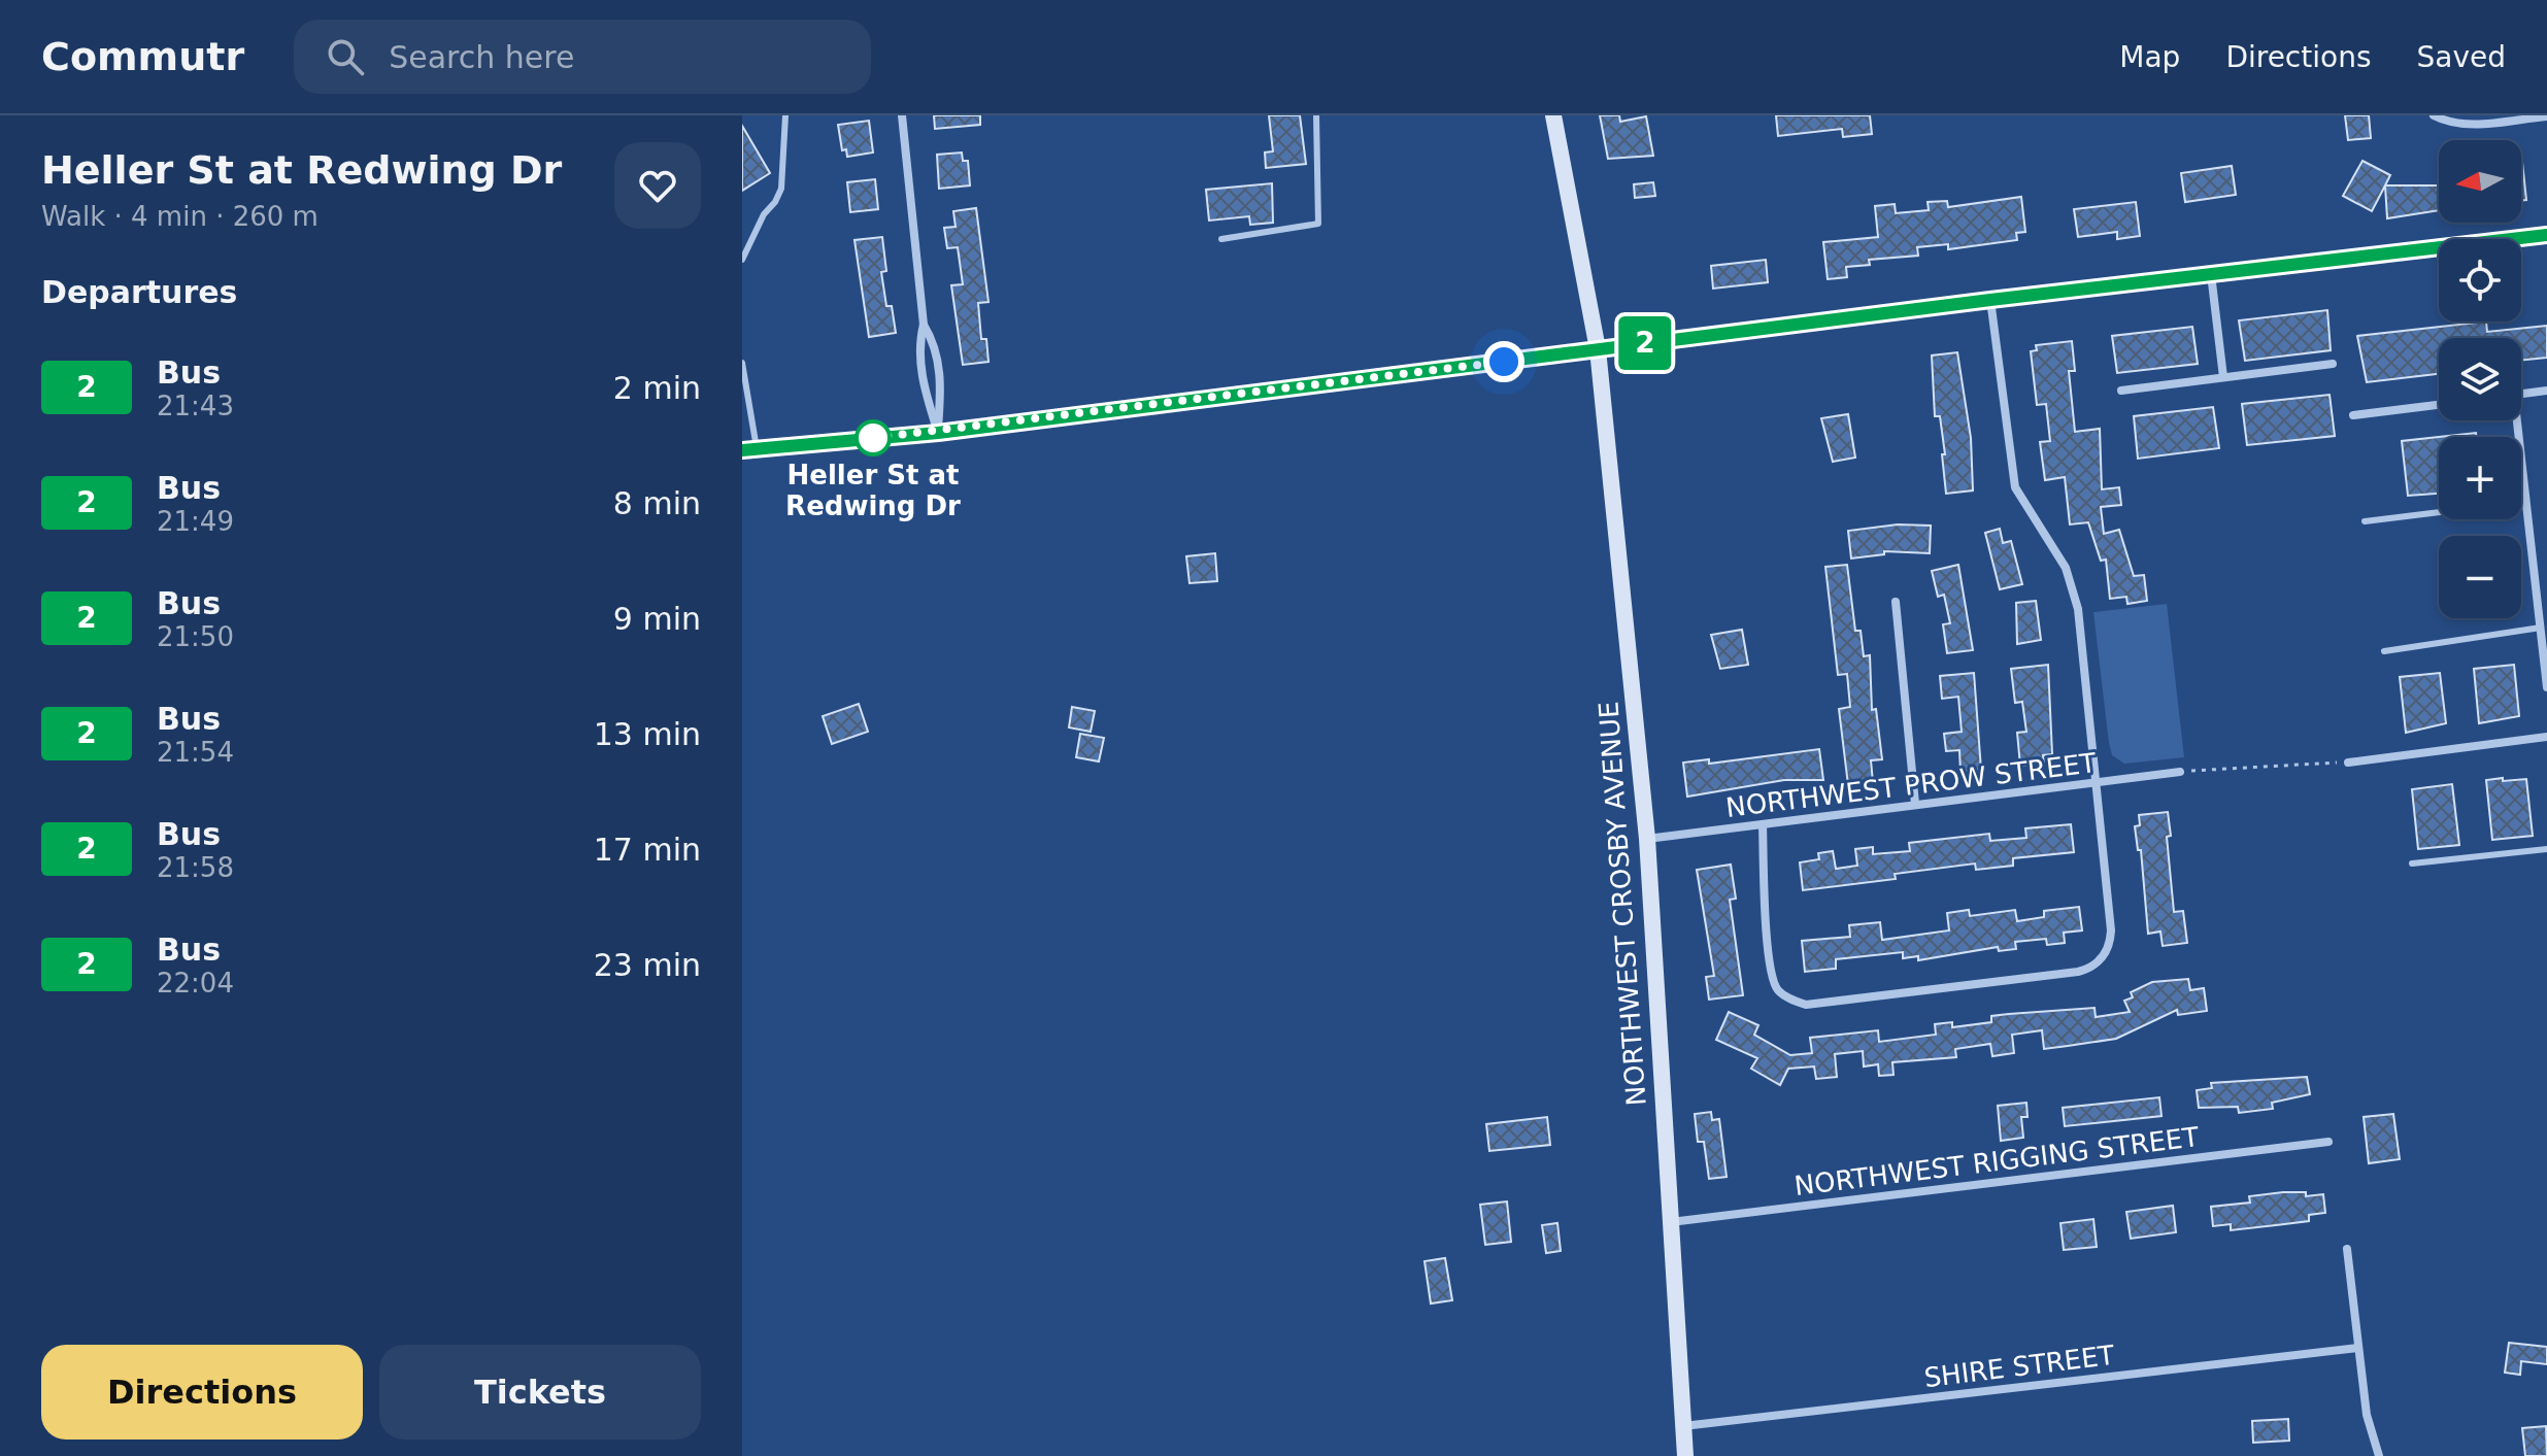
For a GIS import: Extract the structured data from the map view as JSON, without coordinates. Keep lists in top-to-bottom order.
{
  "streets": {
    "street": [
      "NORTHWEST PROW STREET",
      "NORTHWEST CROSBY AVENUE",
      "NORTHWEST RIGGING STREET",
      "SHIRE STREET"
    ]
  },
  "crossings": [
    ["NORTHWEST PROW STREET", "NORTHWEST CROSBY AVENUE"],
    ["NORTHWEST CROSBY AVENUE", "NORTHWEST RIGGING STREET"],
    ["NORTHWEST CROSBY AVENUE", "SHIRE STREET"]
  ],
  "places": ["Heller St at Redwing Dr"],
  "lines": ["bus line 2"],
  "north": "left",
  "page": {
    "header": "Commutr",
    "search": "Search here",
    "nav": ["Map", "Directions", "Saved"],
    "heading": [
      ["Heller St at Redwing Dr", "Walk · 4 min · 260 m"],
      "Departures"
    ],
    "on_map": "2",
    "map_buttons": ["+", "−"],
    "list": [
      {
        "mark": "2",
        "name": "Bus",
        "note": "21:43",
        "value": "2 min"
      },
      {
        "mark": "2",
        "name": "Bus",
        "note": "21:49",
        "value": "8 min"
      },
      {
        "mark": "2",
        "name": "Bus",
        "note": "21:50",
        "value": "9 min"
      },
      {
        "mark": "2",
        "name": "Bus",
        "note": "21:54",
        "value": "13 min"
      },
      {
        "mark": "2",
        "name": "Bus",
        "note": "21:58",
        "value": "17 min"
      },
      {
        "mark": "2",
        "name": "Bus",
        "note": "22:04",
        "value": "23 min"
      }
    ],
    "buttons": ["Directions", "Tickets"]
  }
}
